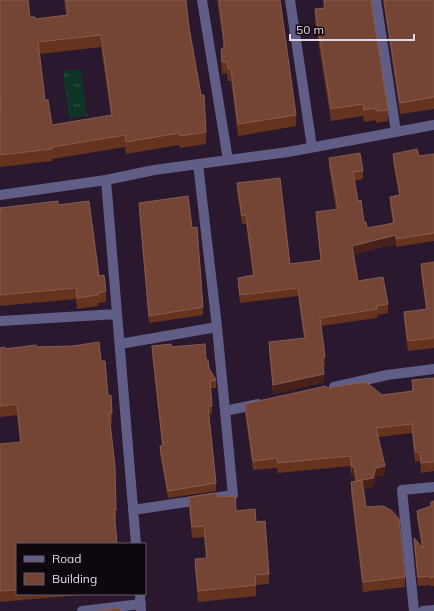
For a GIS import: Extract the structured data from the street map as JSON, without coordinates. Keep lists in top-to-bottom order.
{
  "legend": ["Road", "Building"],
  "scale_bar": "50 m"
}
